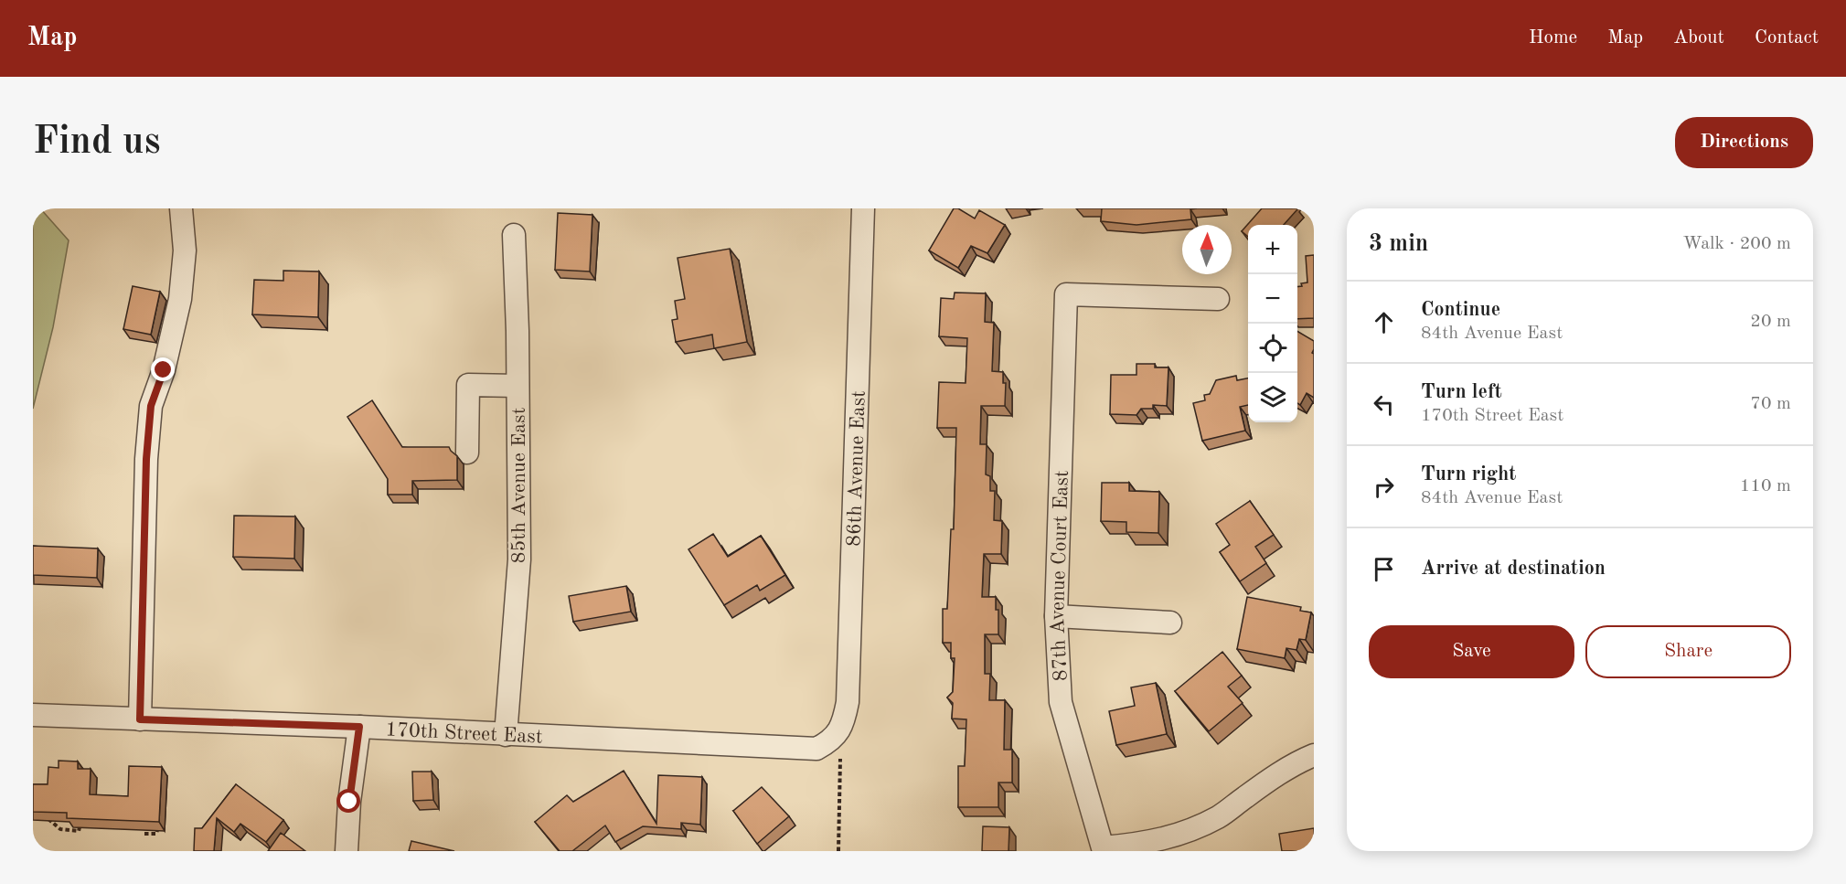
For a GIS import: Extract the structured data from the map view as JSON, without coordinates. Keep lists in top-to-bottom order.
{
  "streets": {
    "street": [
      "86th Avenue East",
      "85th Avenue East",
      "87th Avenue Court East",
      "170th Street East"
    ]
  },
  "crossings": [
    ["86th Avenue East", "170th Street East"],
    ["85th Avenue East", "170th Street East"]
  ],
  "north": "top",
  "page": {
    "header": "Map",
    "nav": [
      "Home",
      "Map",
      "About",
      "Contact"
    ],
    "buttons": [
      "Directions",
      ["Save", "Share"]
    ],
    "title": "Find us",
    "heading": ["3 min", "Walk · 200 m"],
    "map_buttons": ["+", "−"],
    "list": [
      ["Continue", "84th Avenue East", "20 m"],
      ["Turn left", "170th Street East", "70 m"],
      ["Turn right", "84th Avenue East", "110 m"],
      "Arrive at destination"
    ]
  }
}
